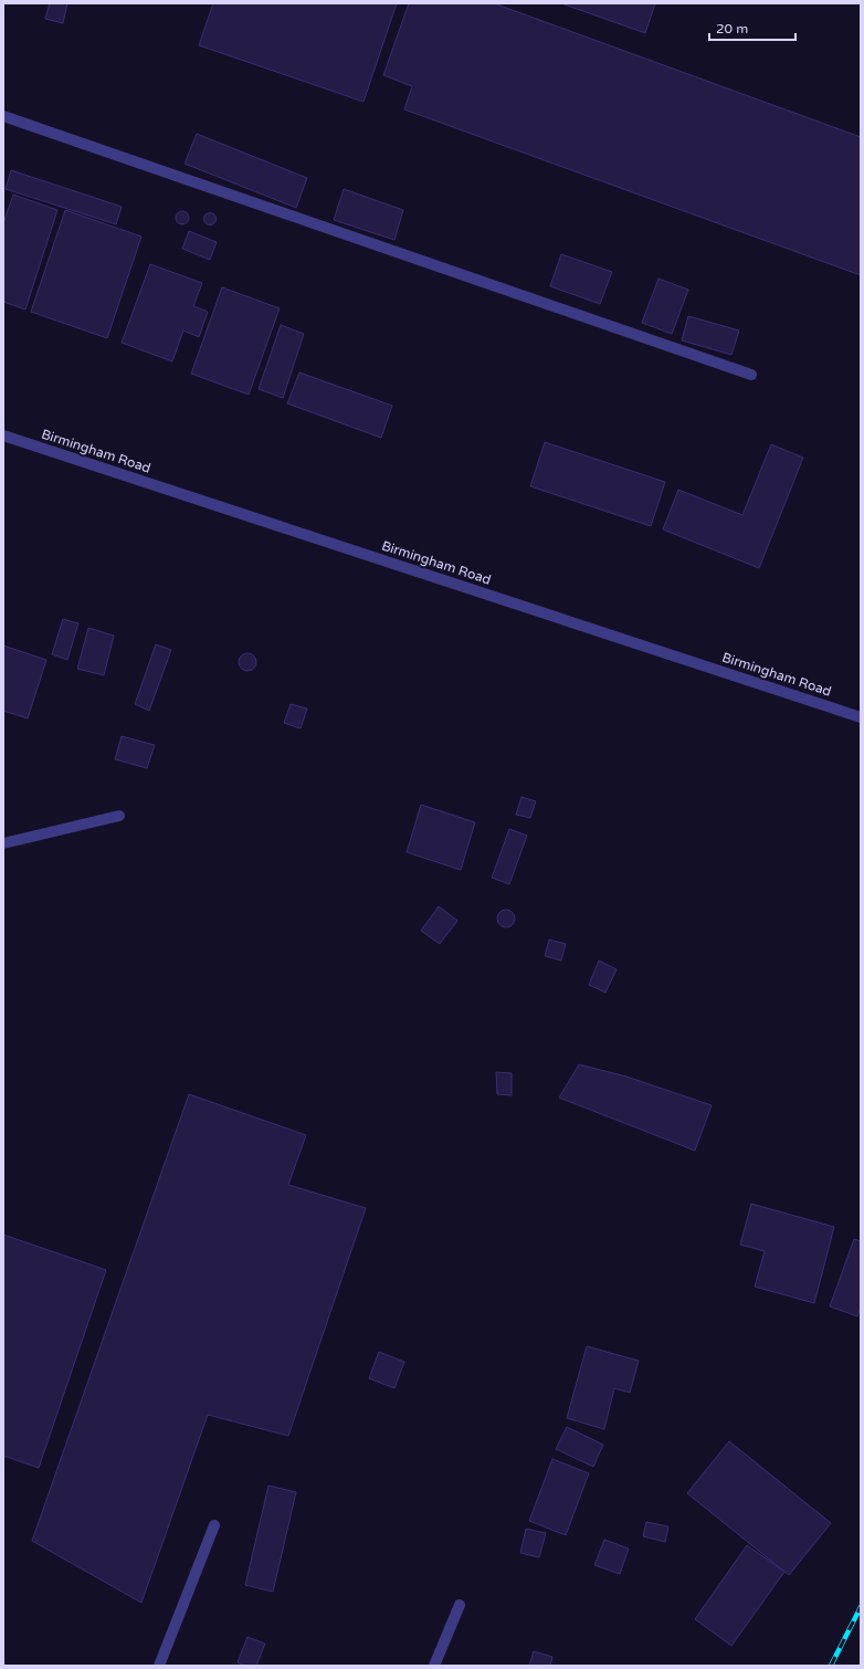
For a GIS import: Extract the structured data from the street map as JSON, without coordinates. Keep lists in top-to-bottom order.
{
  "streets": {
    "street": ["Birmingham Road"]
  },
  "scale_bar": "20 m"
}
